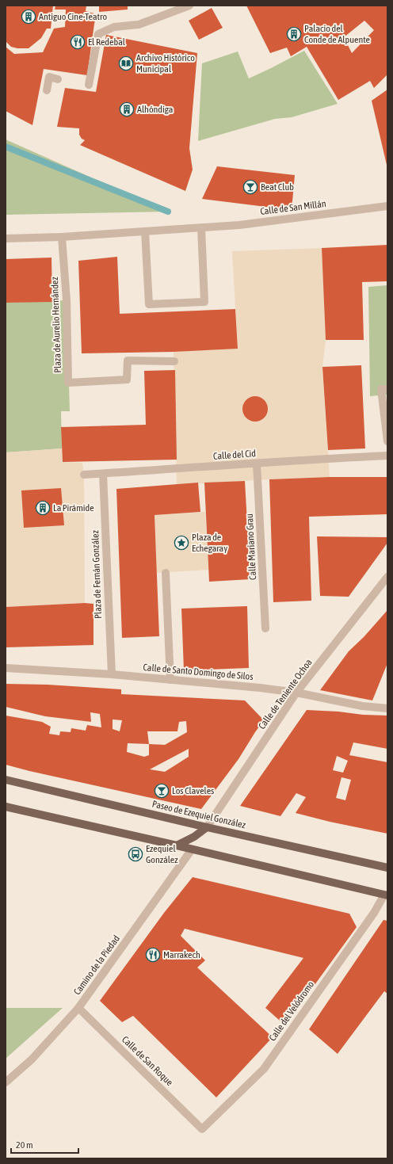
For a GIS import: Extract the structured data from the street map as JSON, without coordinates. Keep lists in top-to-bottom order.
{
  "streets": {
    "main road": ["Paseo de Ezequiel González"],
    "street": [
      "Calle de San Millán",
      "Plaza de Aurelio Hernández",
      "Calle del Cid",
      "Calle Mariano Grau",
      "Plaza de Fernán González",
      "Calle de Santo Domingo de Silos",
      "Calle de Teniente Ochoa",
      "Camino de la Piedad",
      "Calle del Velódromo",
      "Calle de San Roque"
    ]
  },
  "crossings": [
    ["Calle de San Millán", "Plaza de Aurelio Hernández"],
    ["Calle del Cid", "Calle Mariano Grau"],
    ["Calle del Cid", "Plaza de Fernán González"],
    ["Plaza de Fernán González", "Calle de Santo Domingo de Silos"],
    ["Calle de Santo Domingo de Silos", "Calle de Teniente Ochoa"],
    ["Calle de Teniente Ochoa", "Paseo de Ezequiel González"],
    ["Camino de la Piedad", "Calle de San Roque"],
    ["Calle del Velódromo", "Calle de San Roque"]
  ],
  "places": {
    "building": [
      "Antiguo Cine-Teatro",
      "Palacio del Conde de Alpuente",
      "Alhóndiga",
      "La Pirámide"
    ],
    "restaurant": ["El Redebal", "Marrakech"],
    "library": ["Archivo Histórico Municipal"],
    "bar": ["Beat Club", "Los Claveles"],
    "place": ["Plaza de Echegaray"],
    "bus stop": ["Ezequiel González"]
  },
  "scale_bar": "20 m"
}
